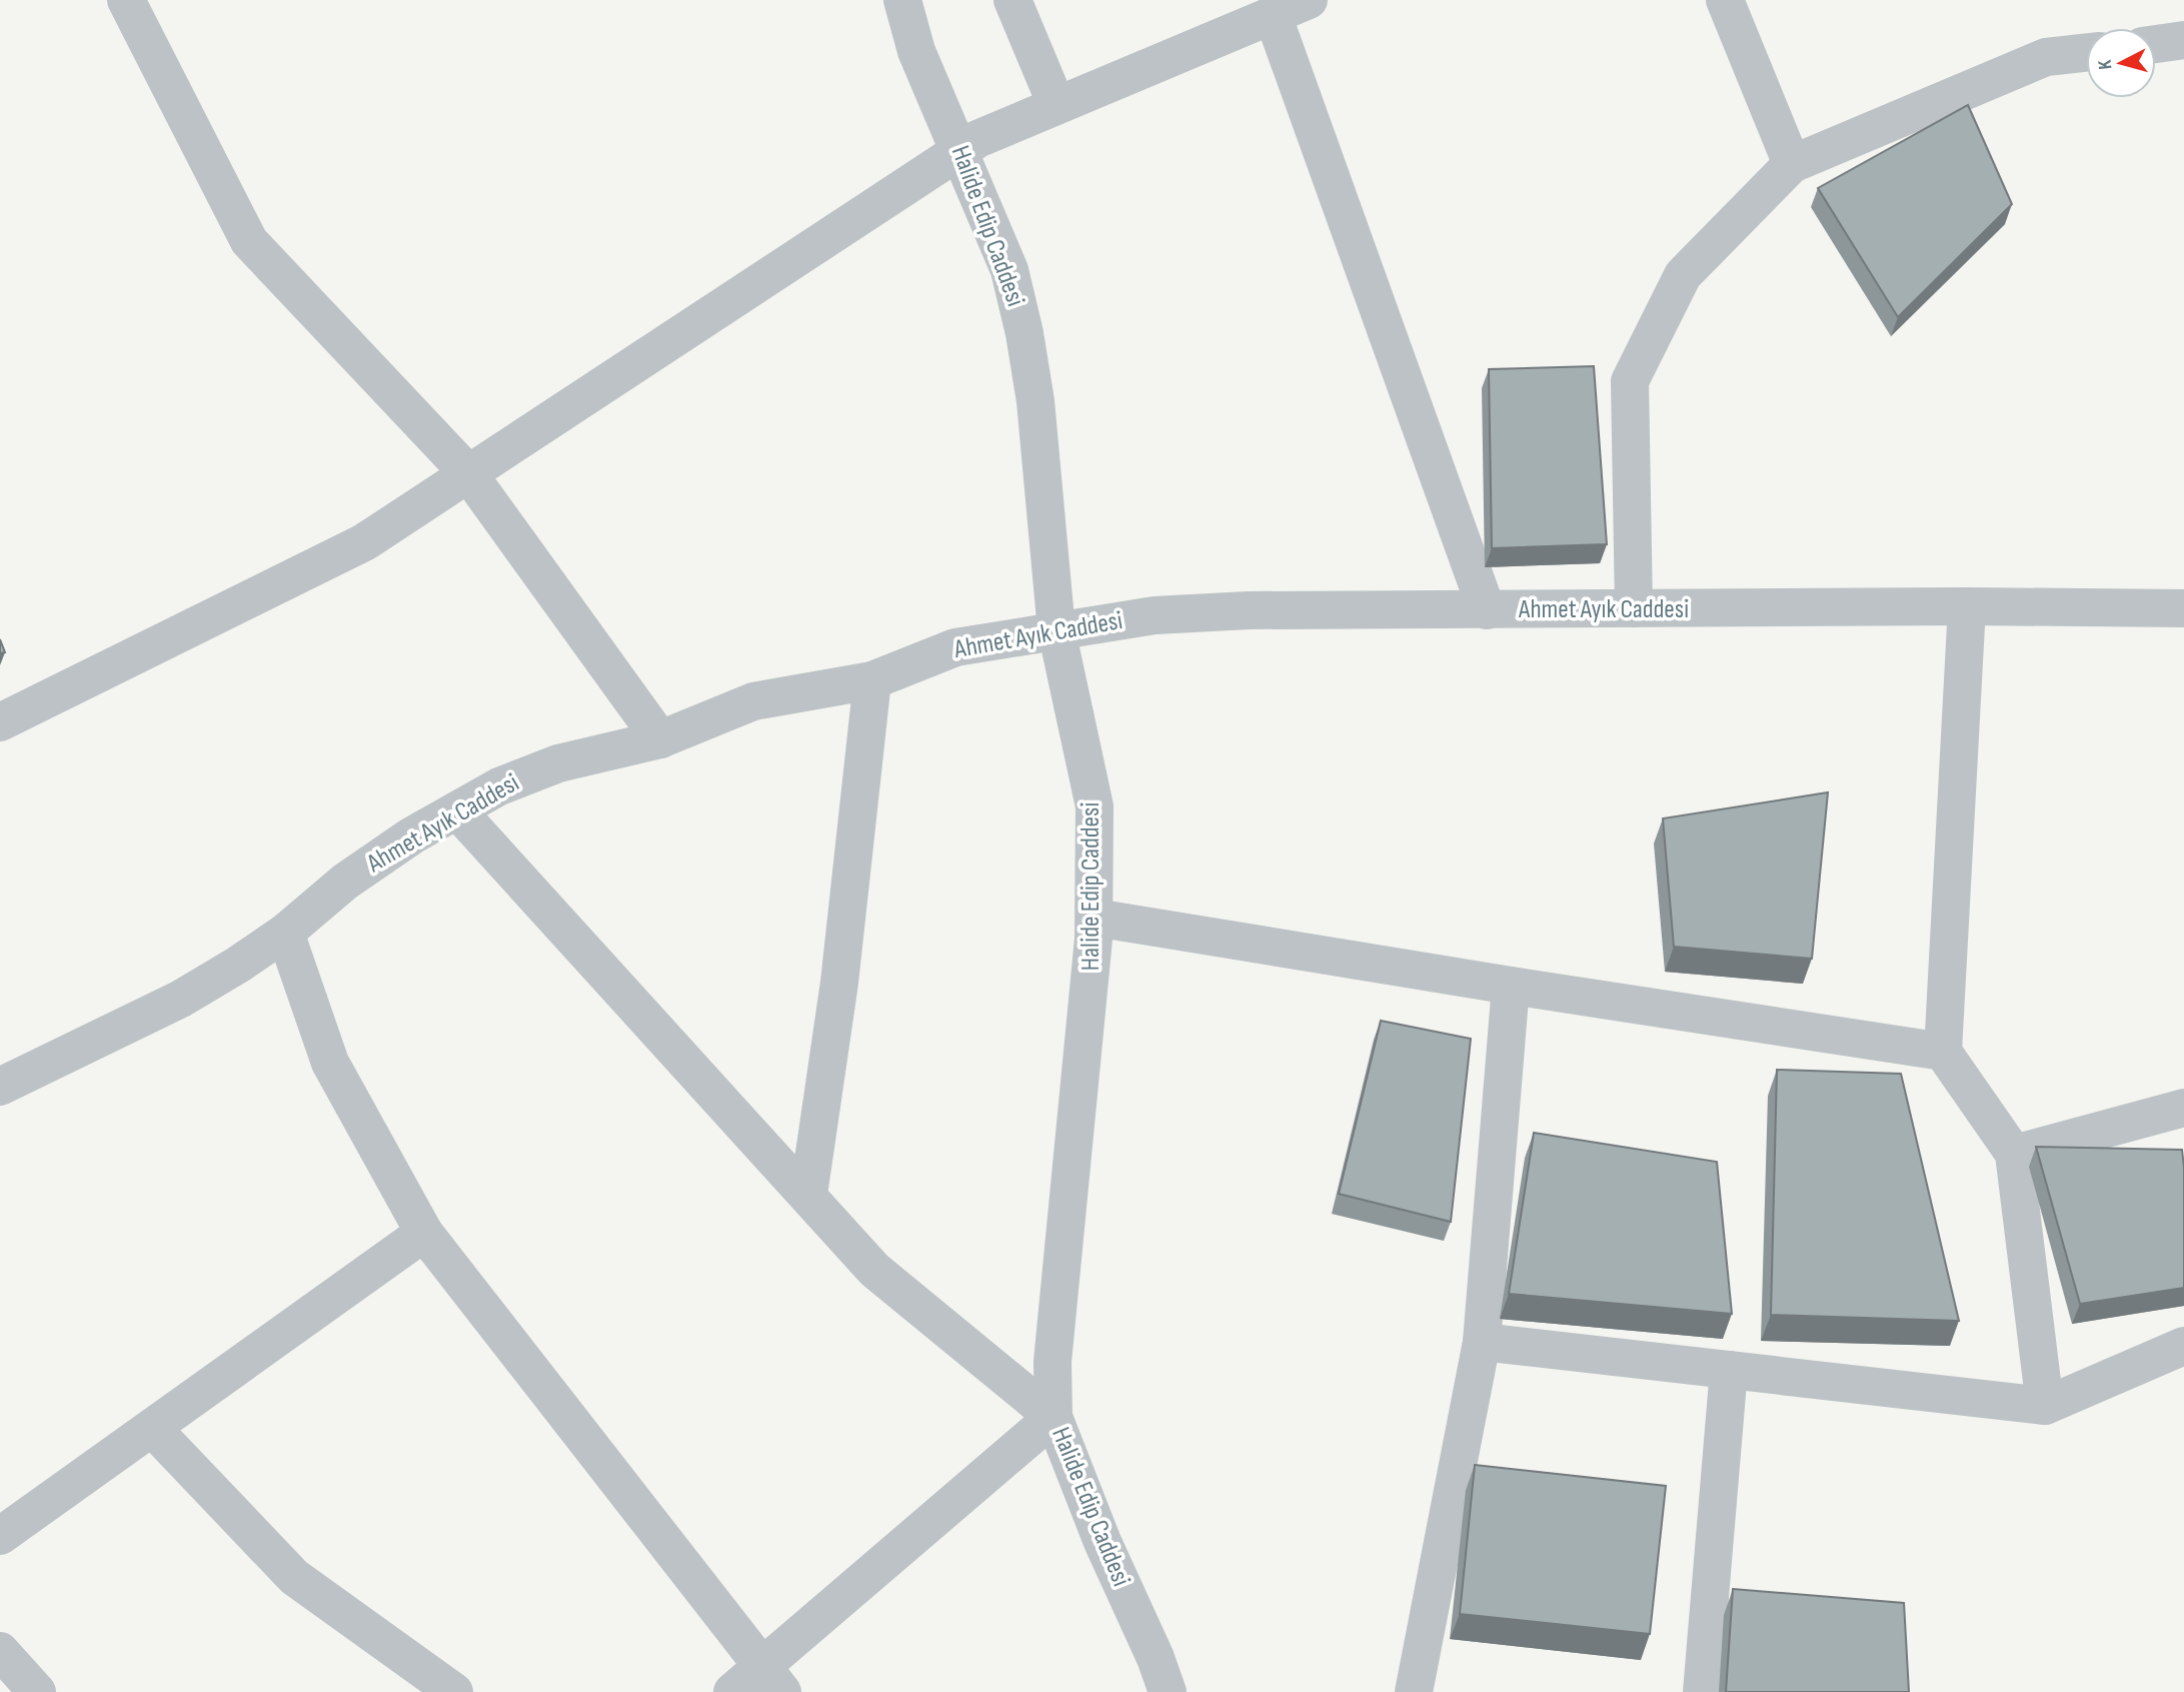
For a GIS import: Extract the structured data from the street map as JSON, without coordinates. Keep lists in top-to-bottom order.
{
  "streets": {
    "street": ["Halide Edip Caddesi", "Ahmet Ayık Caddesi"]
  },
  "crossings": [
    ["Halide Edip Caddesi", "Ahmet Ayık Caddesi"]
  ],
  "north": "left"
}
